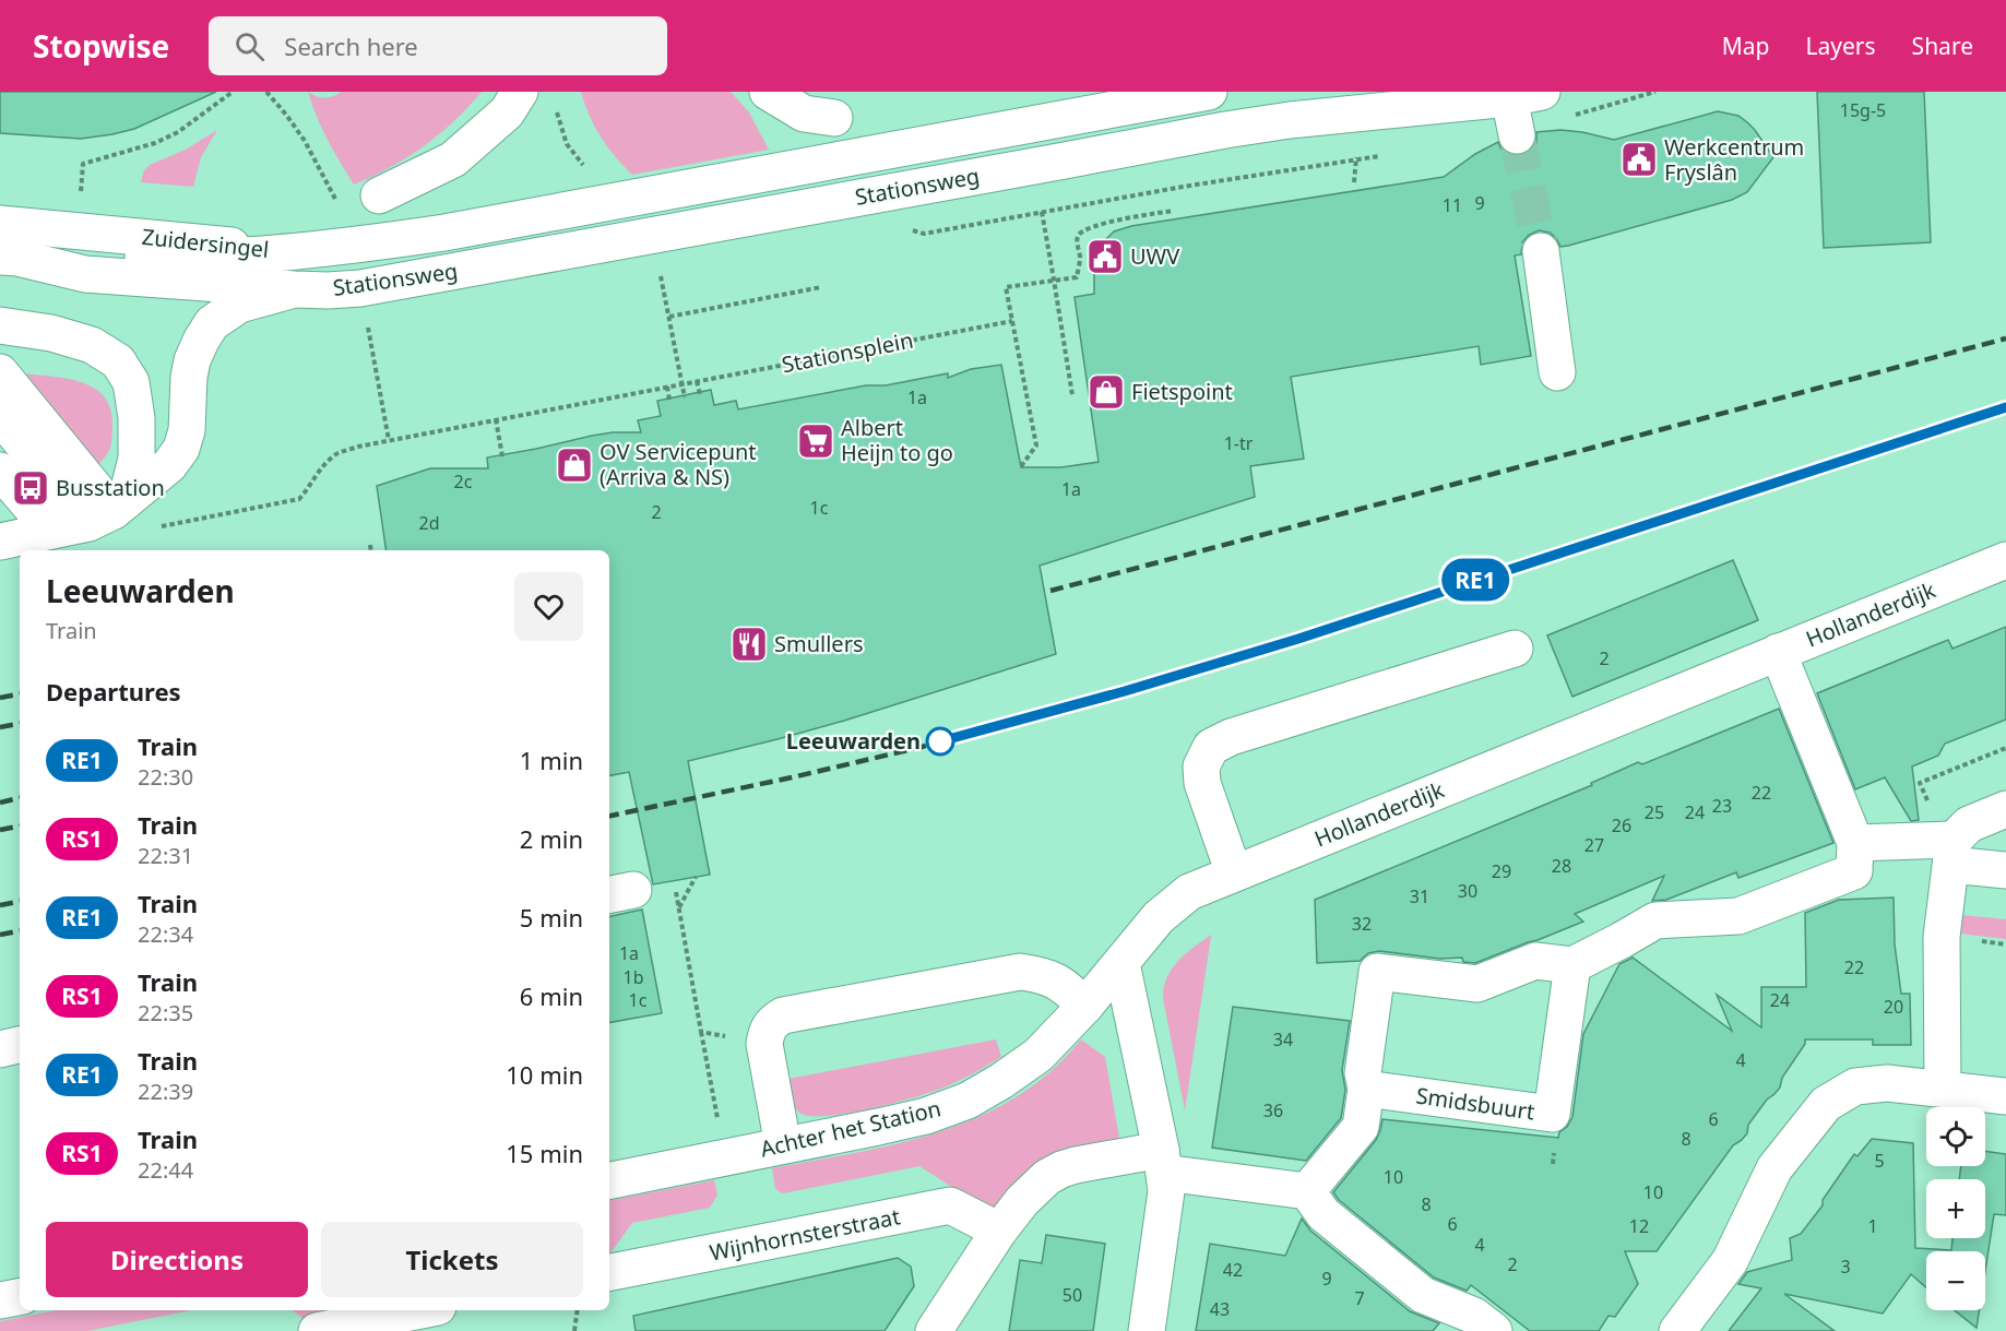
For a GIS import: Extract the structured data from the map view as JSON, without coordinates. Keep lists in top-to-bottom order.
{
  "streets": {
    "street": [
      "Stationsweg",
      "Zuidersingel",
      "Hollanderdijk",
      "Smidsbuurt",
      "Achter het Station",
      "Wijnhornsterstraat"
    ],
    "path": ["Stationsplein"]
  },
  "crossings": [
    ["Stationsweg", "Zuidersingel"],
    ["Hollanderdijk", "Achter het Station"]
  ],
  "places": {
    "public building": ["Werkcentrum Fryslân", "UWV"],
    "shop": ["Fietspoint", "OV Servicepunt (Arriva & NS)"],
    "supermarket": ["Albert Heijn to go"],
    "bus stop": ["Busstation"],
    "restaurant": ["Smullers"],
    "other": ["Leeuwarden"]
  },
  "house_numbers": [
    "15g-5",
    "9",
    "11",
    "1a",
    "1-tr",
    "2c",
    "1a",
    "1c",
    "2",
    "2d",
    "2",
    "22",
    "23",
    "25",
    "24",
    "26",
    "27",
    "28",
    "29",
    "30",
    "31",
    "32",
    "1a",
    "22",
    "1b",
    "1c",
    "24",
    "20",
    "34",
    "4",
    "36",
    "6",
    "8",
    "5",
    "10",
    "10",
    "8",
    "6",
    "12",
    "1",
    "4",
    "2",
    "3",
    "42",
    "9",
    "50",
    "7",
    "43"
  ],
  "page": {
    "header": "Stopwise",
    "search": "Search here",
    "nav": ["Map", "Layers", "Share"],
    "on_map": "RE1",
    "heading": [
      ["Leeuwarden", "Train"],
      "Departures"
    ],
    "list": [
      {
        "mark": "RE1",
        "name": "Train",
        "note": "22:30",
        "value": "1 min"
      },
      {
        "mark": "RS1",
        "name": "Train",
        "note": "22:31",
        "value": "2 min"
      },
      {
        "mark": "RE1",
        "name": "Train",
        "note": "22:34",
        "value": "5 min"
      },
      {
        "mark": "RS1",
        "name": "Train",
        "note": "22:35",
        "value": "6 min"
      },
      {
        "mark": "RE1",
        "name": "Train",
        "note": "22:39",
        "value": "10 min"
      },
      {
        "mark": "RS1",
        "name": "Train",
        "note": "22:44",
        "value": "15 min"
      }
    ],
    "map_buttons": ["+", "−"],
    "buttons": ["Directions", "Tickets"]
  }
}
